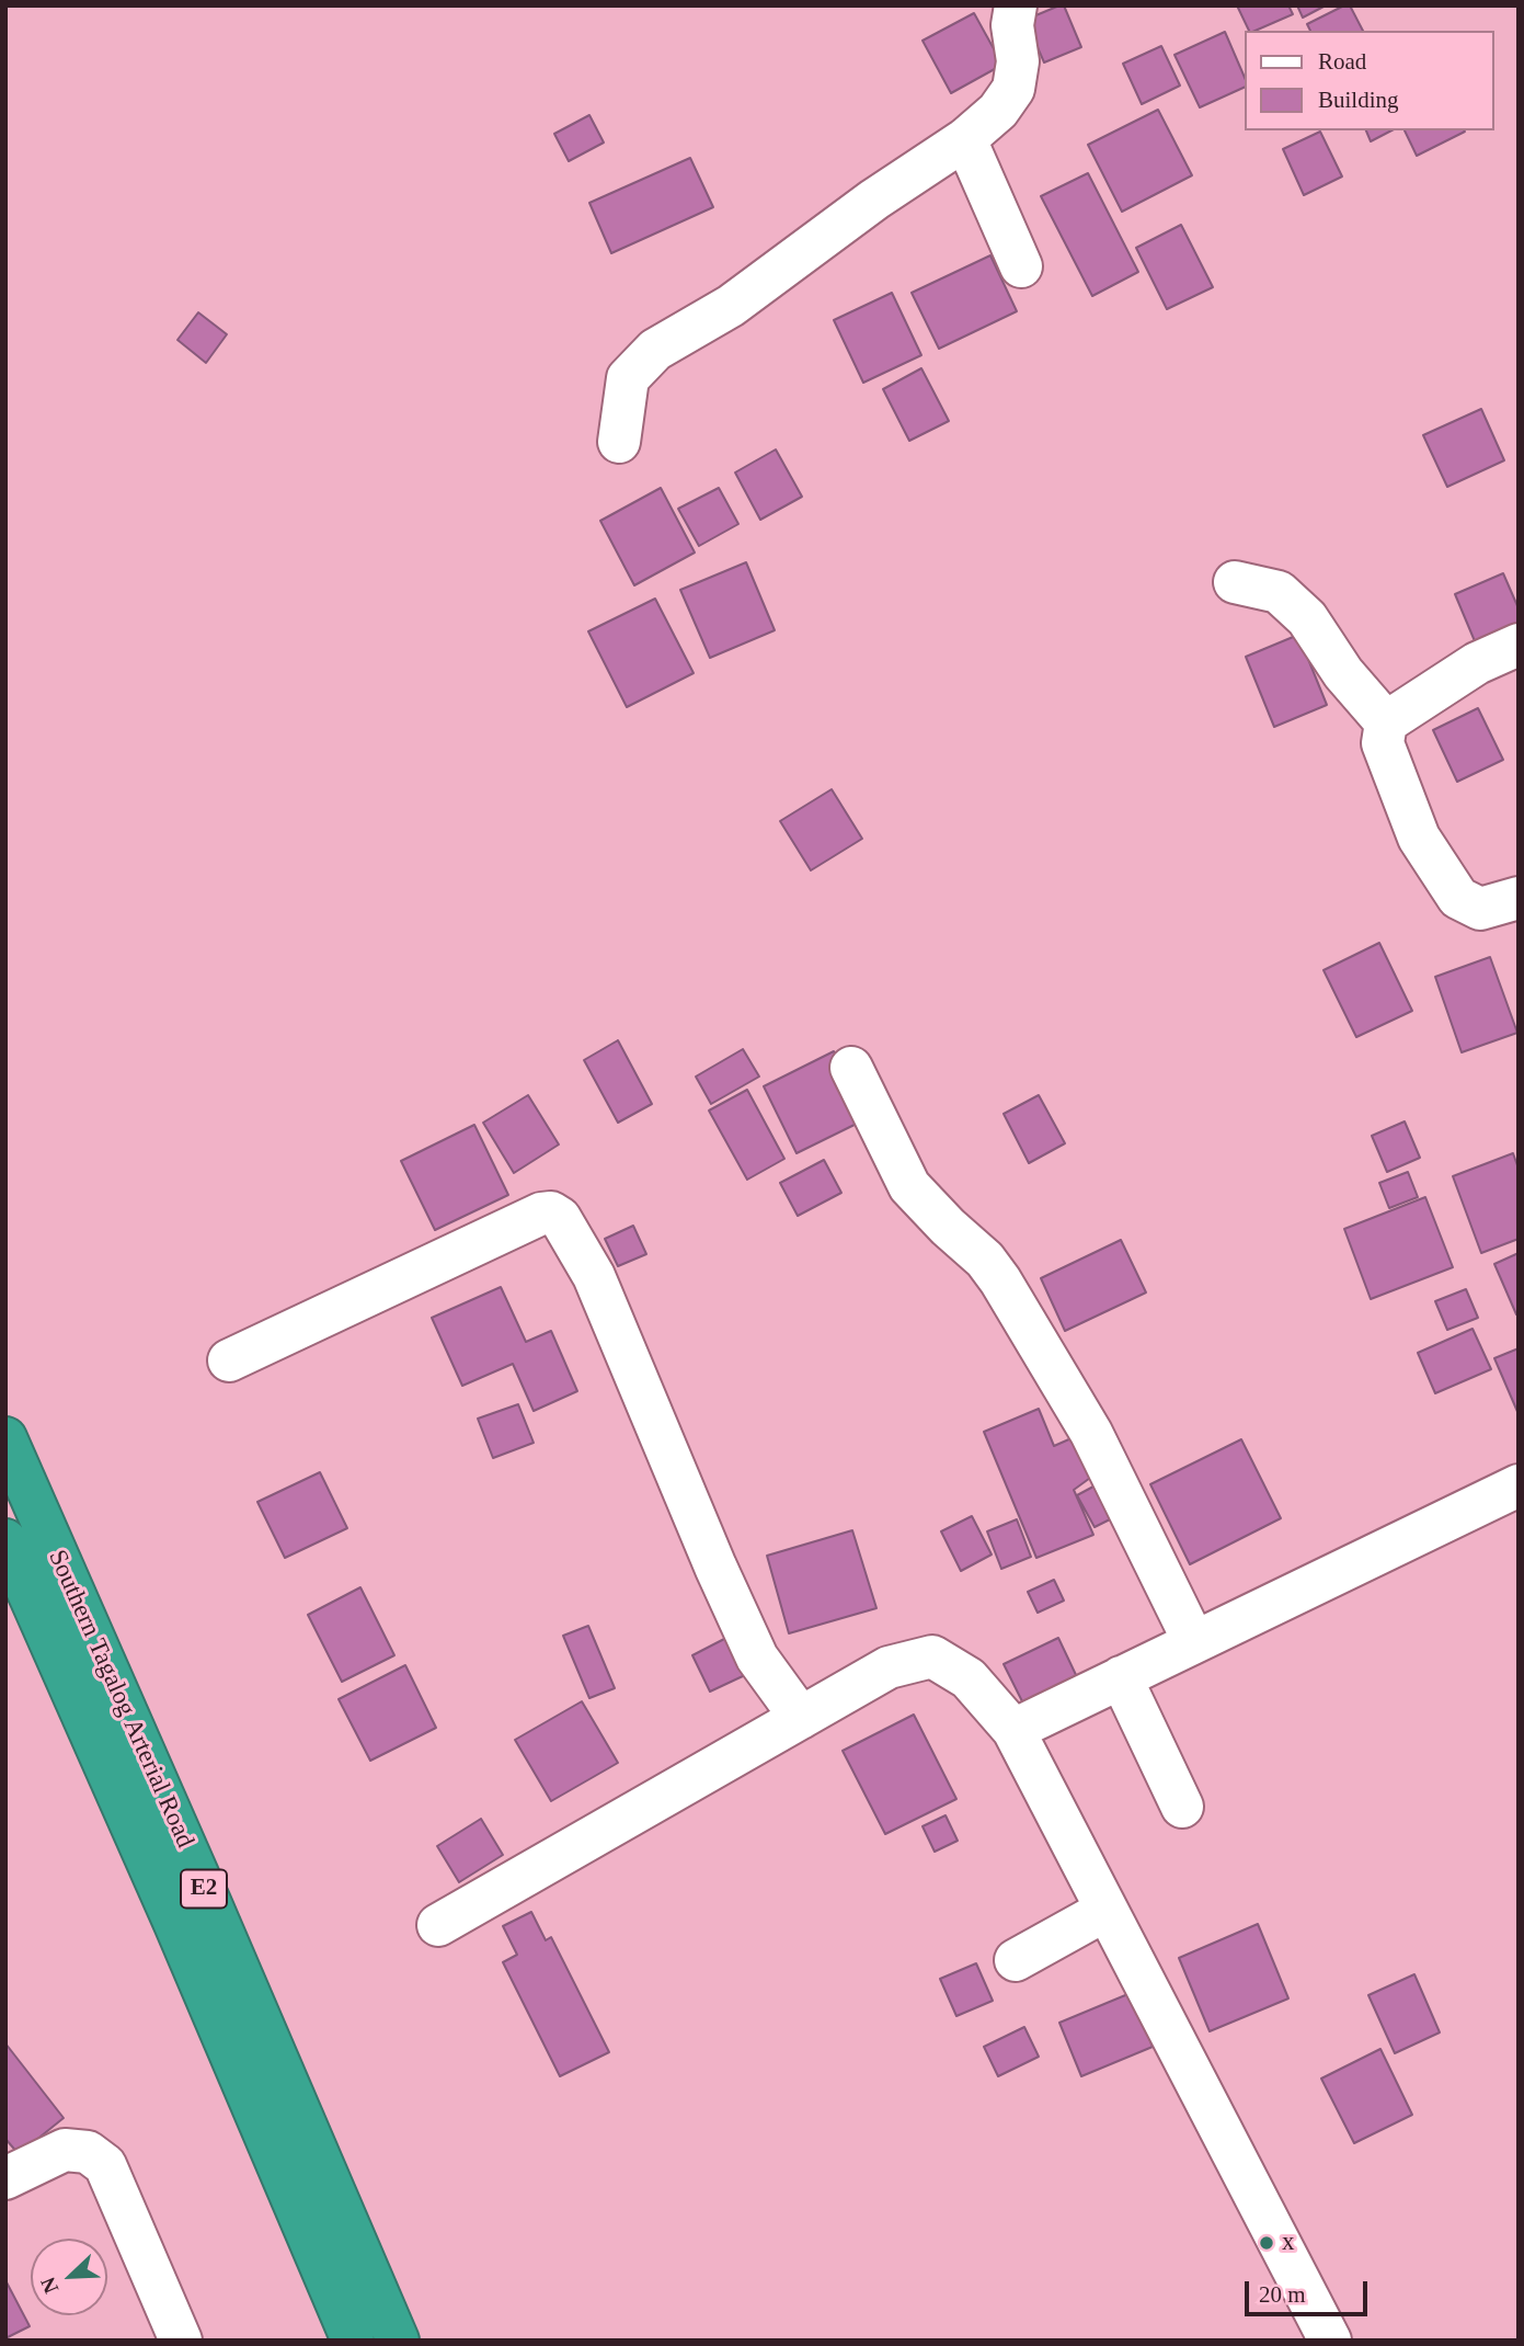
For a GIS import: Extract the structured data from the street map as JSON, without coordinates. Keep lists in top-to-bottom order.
{
  "streets": {
    "highway": ["Southern Tagalog Arterial Road", "E2"]
  },
  "places": ["x"],
  "legend": ["Road", "Building"],
  "scale_bar": "20 m",
  "north": "bottom left"
}
